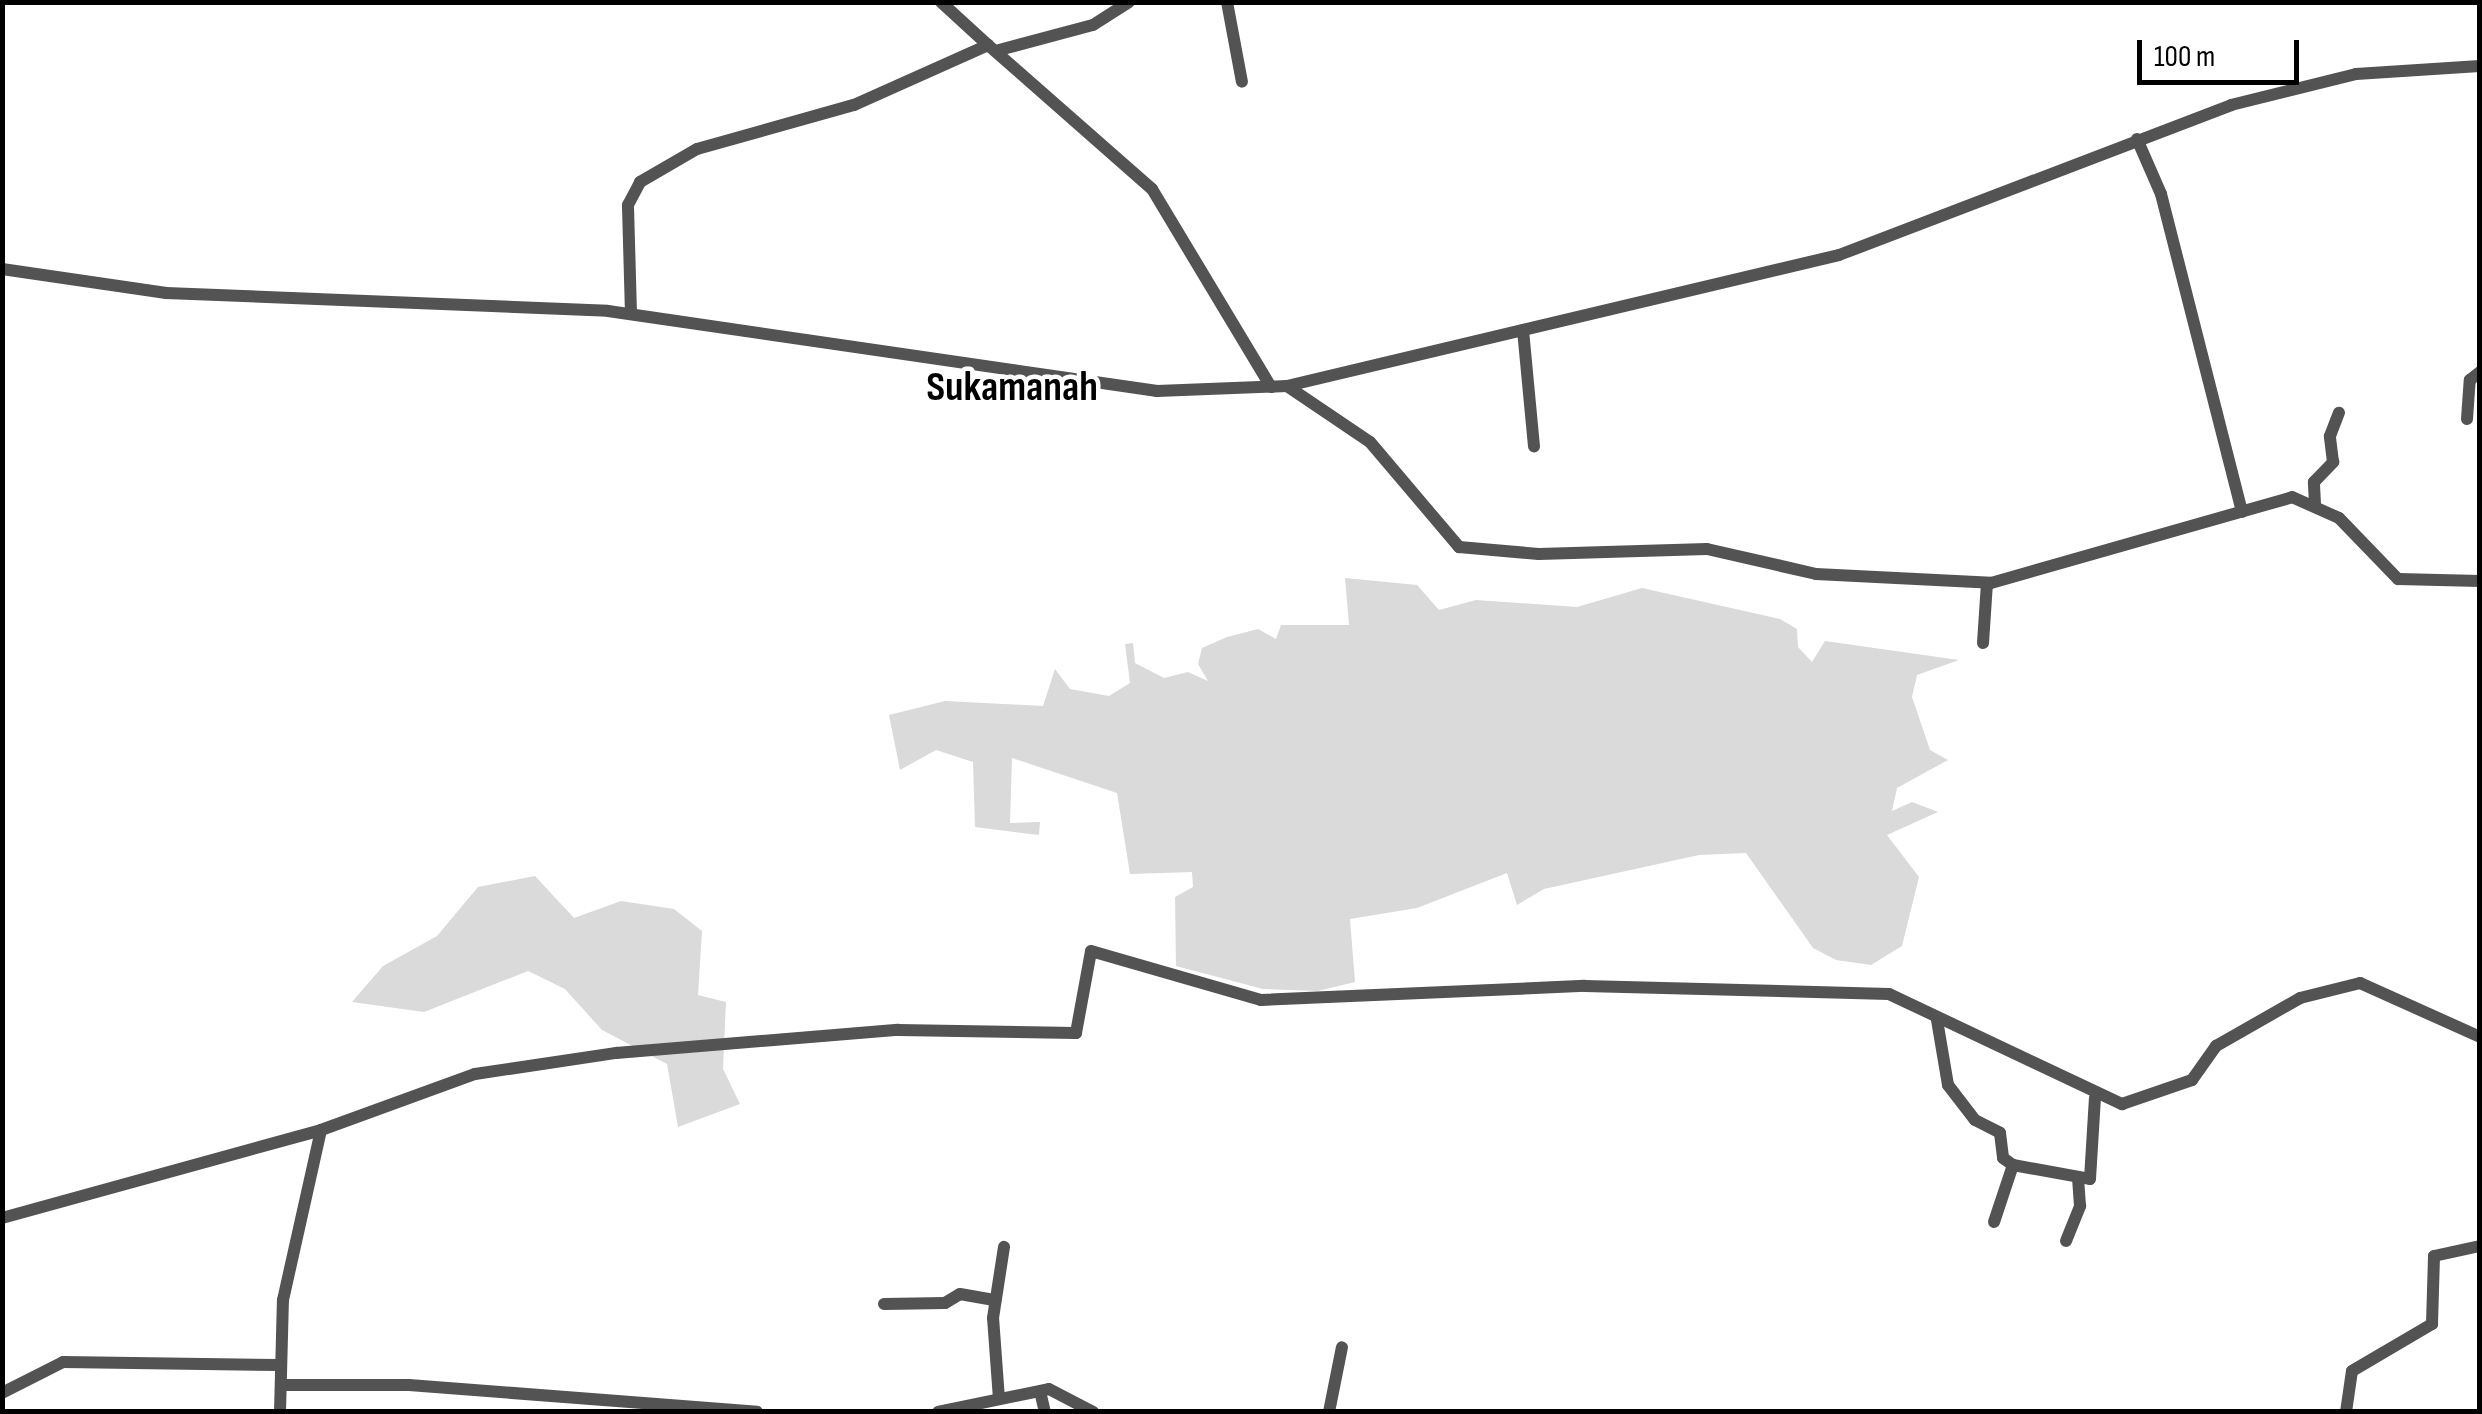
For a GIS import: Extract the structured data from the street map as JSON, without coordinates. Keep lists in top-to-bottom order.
{
  "districts": ["Sukamanah"],
  "scale_bar": "100 m"
}
